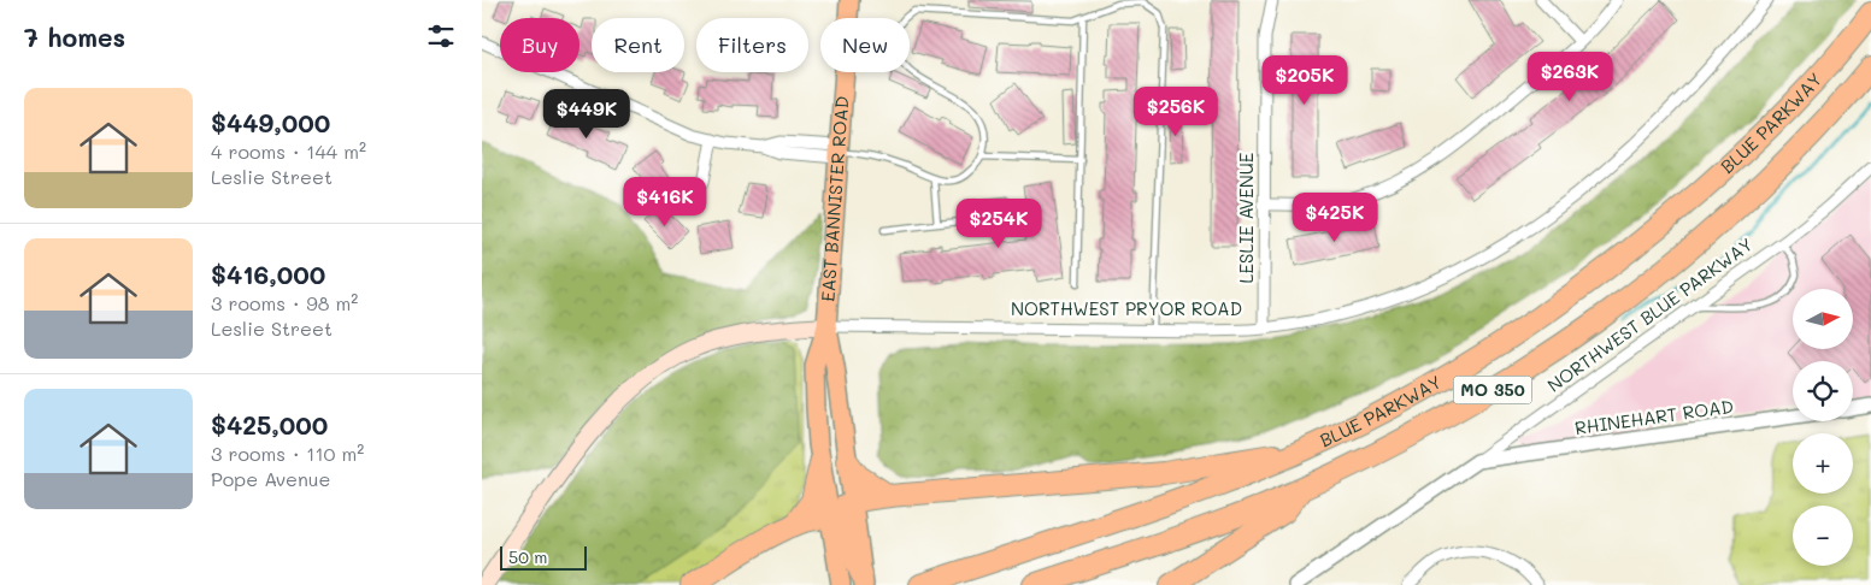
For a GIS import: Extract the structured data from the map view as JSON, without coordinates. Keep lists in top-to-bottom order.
{
  "streets": {
    "highway": ["BLUE PARKWAY", "MO 350"],
    "main road": ["EAST BANNISTER ROAD", "NORTHWEST PRYOR ROAD"],
    "street": ["LESLIE AVENUE", "NORTHWEST BLUE PARKWAY", "RHINEHART ROAD"]
  },
  "crossings": [
    ["EAST BANNISTER ROAD", "NORTHWEST PRYOR ROAD"],
    ["LESLIE AVENUE", "NORTHWEST PRYOR ROAD"],
    ["NORTHWEST BLUE PARKWAY", "RHINEHART ROAD"]
  ],
  "scale_bar": "50 m",
  "north": "right",
  "page": {
    "heading": "7 homes",
    "chip": [
      "Buy",
      "Rent",
      "Filters",
      "New"
    ],
    "price": [
      "$263K",
      "$205K",
      "$256K",
      "$449K",
      "$416K",
      "$425K",
      "$254K"
    ],
    "list": [
      {
        "name": "$449,000",
        "note": "4 rooms · 144 m² · Leslie Street"
      },
      {
        "name": "$416,000",
        "note": "3 rooms · 98 m² · Leslie Street"
      },
      {
        "name": "$425,000",
        "note": "3 rooms · 110 m² · Pope Avenue"
      }
    ],
    "map_buttons": ["+", "−"],
    "scale": "50 m"
  }
}
